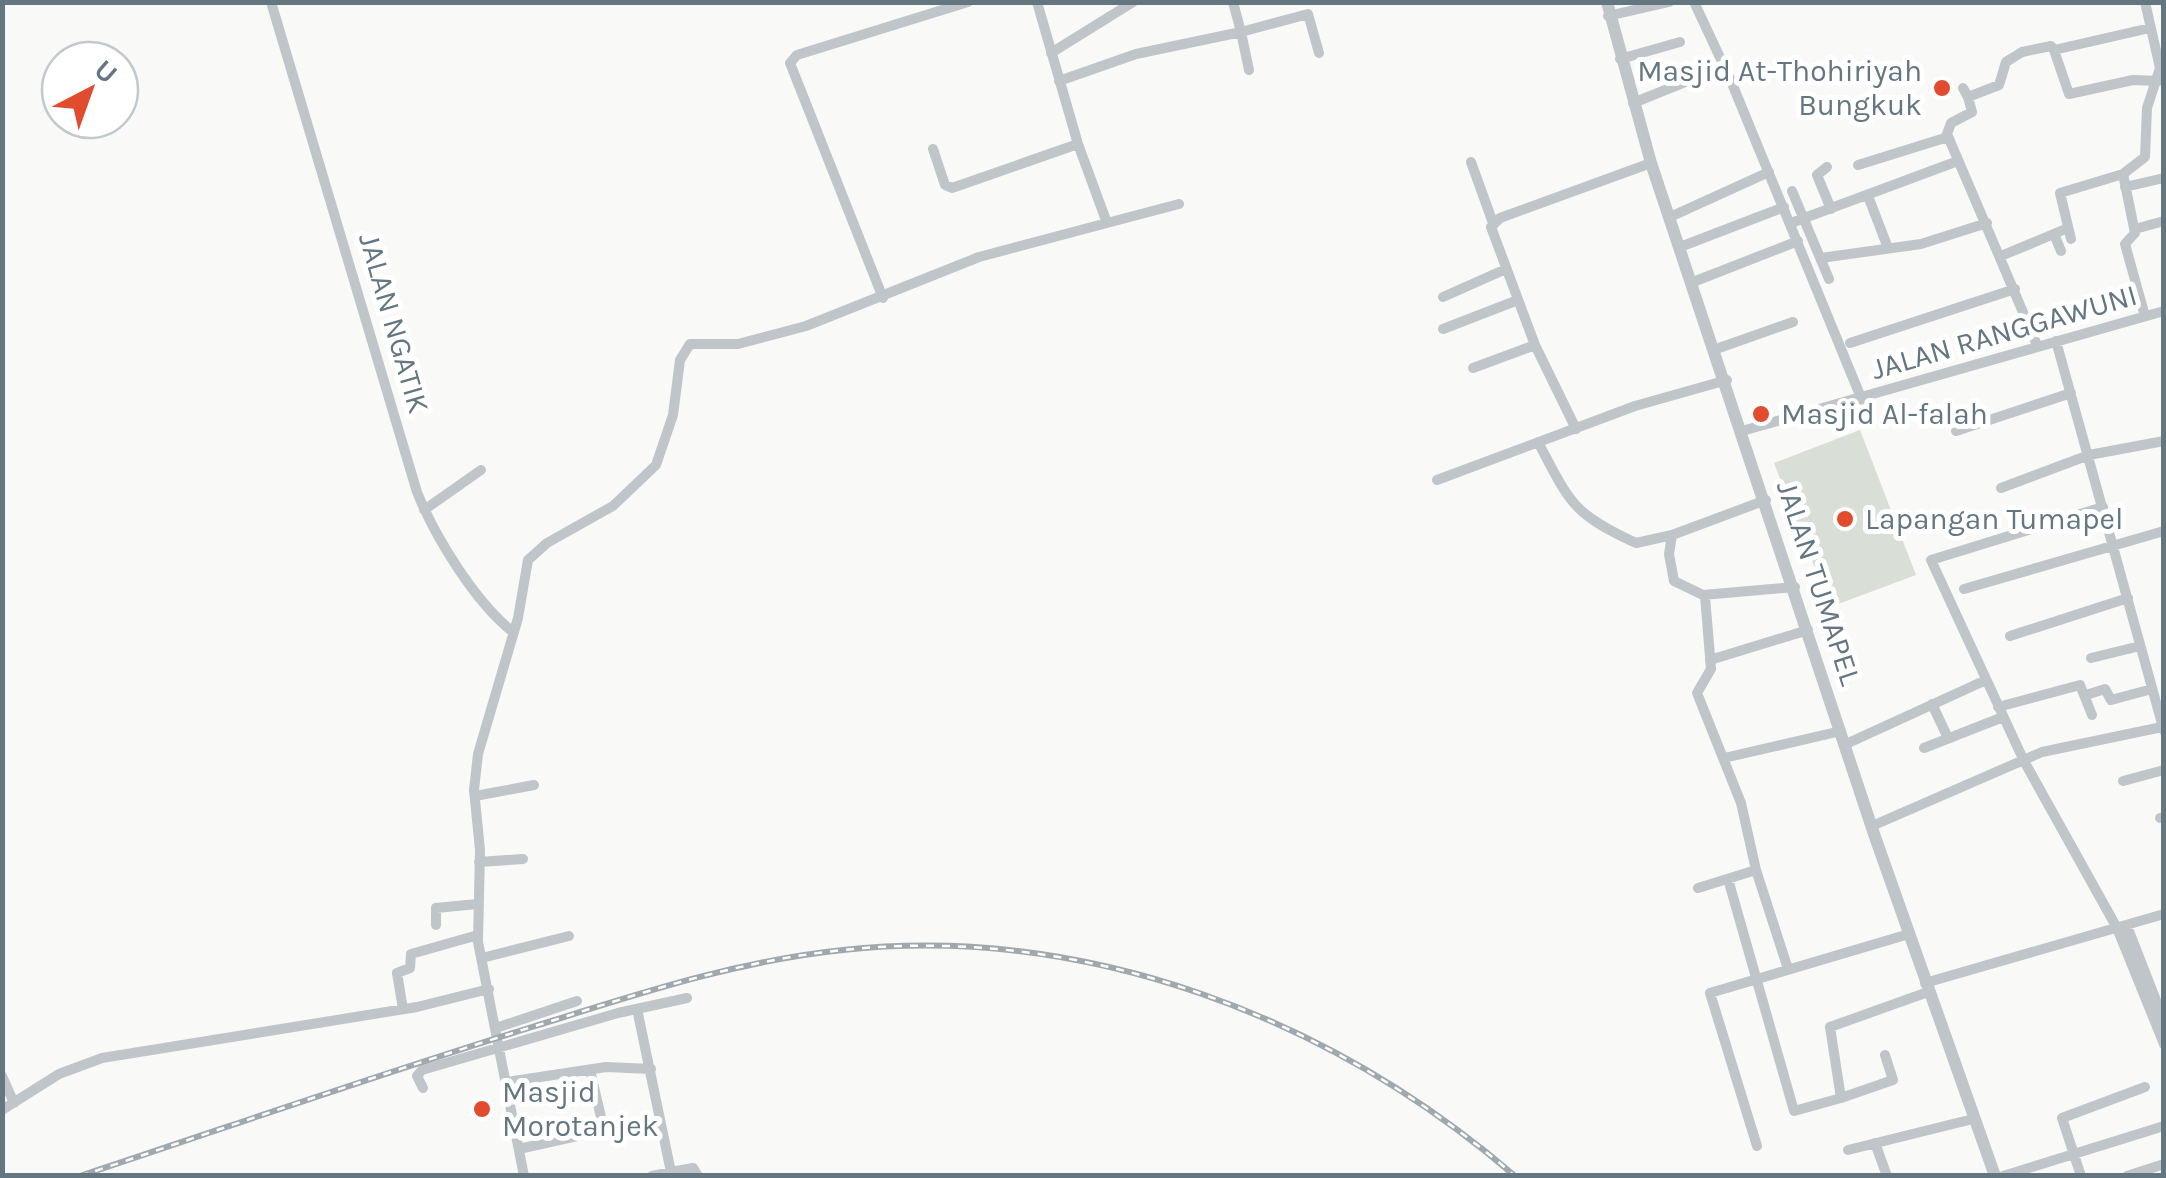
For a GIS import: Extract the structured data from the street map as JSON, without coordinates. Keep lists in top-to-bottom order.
{
  "streets": {
    "street": ["JALAN NGATIK", "JALAN RANGGAWUNI", "JALAN TUMAPEL"]
  },
  "crossings": [
    ["JALAN RANGGAWUNI", "JALAN TUMAPEL"]
  ],
  "places": [
    "Masjid At-Thohiriyah Bungkuk",
    "Masjid Al-falah",
    "Lapangan Tumapel",
    "Masjid Morotanjek"
  ],
  "north": "top right"
}
